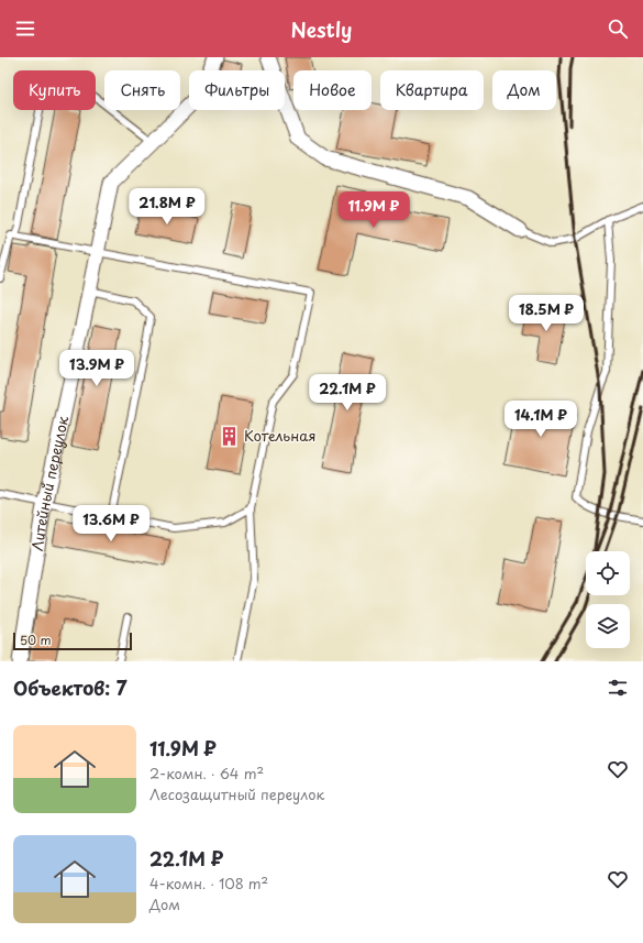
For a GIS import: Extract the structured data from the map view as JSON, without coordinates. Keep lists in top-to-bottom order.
{
  "streets": {
    "street": ["Литейный переулок"]
  },
  "places": {
    "building": ["Котельная"]
  },
  "scale_bar": "50 m",
  "page": {
    "header": "Nestly",
    "chip": [
      "Купить",
      "Снять",
      "Фильтры",
      "Новое",
      "Квартира",
      "Дом"
    ],
    "price": [
      "21.8M ₽",
      "11.9M ₽",
      "18.5M ₽",
      "13.9M ₽",
      "22.1M ₽",
      "14.1M ₽",
      "13.6M ₽"
    ],
    "scale": "50 m",
    "heading": "Объектов: 7",
    "list": [
      {
        "name": "11.9M ₽",
        "note": "2-комн. · 64 m² · Лесозащитный переулок"
      },
      {
        "name": "22.1M ₽",
        "note": "4-комн. · 108 m² · Дом"
      }
    ]
  }
}
